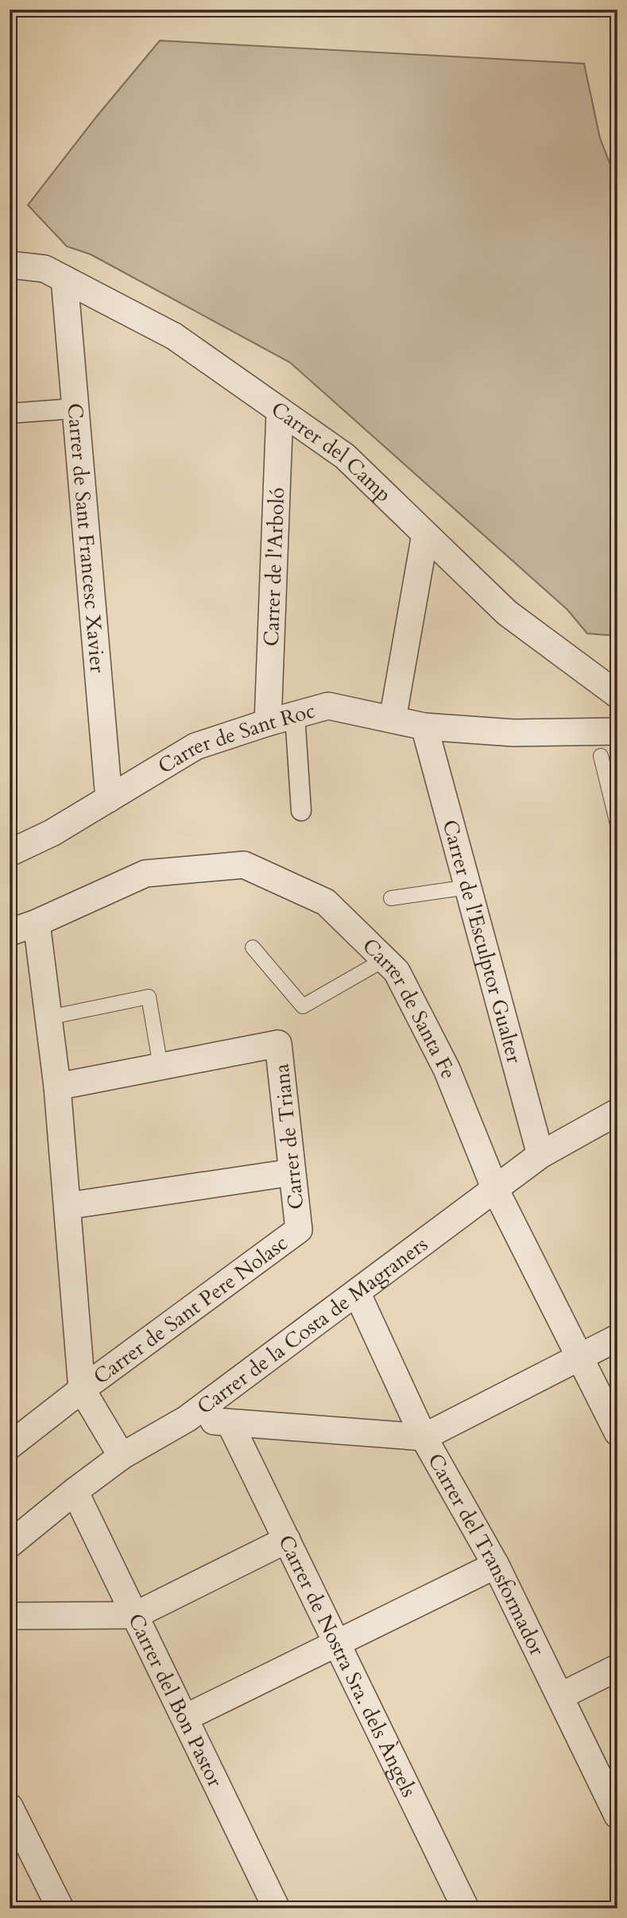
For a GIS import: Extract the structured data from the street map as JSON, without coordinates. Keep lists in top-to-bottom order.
{
  "streets": {
    "street": [
      "Carrer del Camp",
      "Carrer de Sant Francesc Xavier",
      "Carrer de l'Arboló",
      "Carrer de Sant Roc",
      "Carrer de l'Esculptor Gualter",
      "Carrer de Santa Fe",
      "Carrer de Triana",
      "Carrer de Sant Pere Nolasc",
      "Carrer de la Costa de Magraners",
      "Carrer del Transformador",
      "Carrer de Nostra Sra. dels Àngels",
      "Carrer del Bon Pastor"
    ]
  },
  "crossings": [
    ["Carrer del Camp", "Carrer de Sant Francesc Xavier"],
    ["Carrer del Camp", "Carrer de l'Arboló"],
    ["Carrer de Sant Francesc Xavier", "Carrer de Sant Roc"],
    ["Carrer de l'Arboló", "Carrer de Sant Roc"],
    ["Carrer de Sant Roc", "Carrer de l'Esculptor Gualter"],
    ["Carrer de l'Esculptor Gualter", "Carrer de la Costa de Magraners"],
    ["Carrer de Santa Fe", "Carrer de la Costa de Magraners"],
    ["Carrer de Triana", "Carrer de Sant Pere Nolasc"],
    ["Carrer de Sant Pere Nolasc", "Carrer de la Costa de Magraners"],
    ["Carrer de la Costa de Magraners", "Carrer del Transformador"],
    ["Carrer de la Costa de Magraners", "Carrer del Bon Pastor"]
  ]
}
